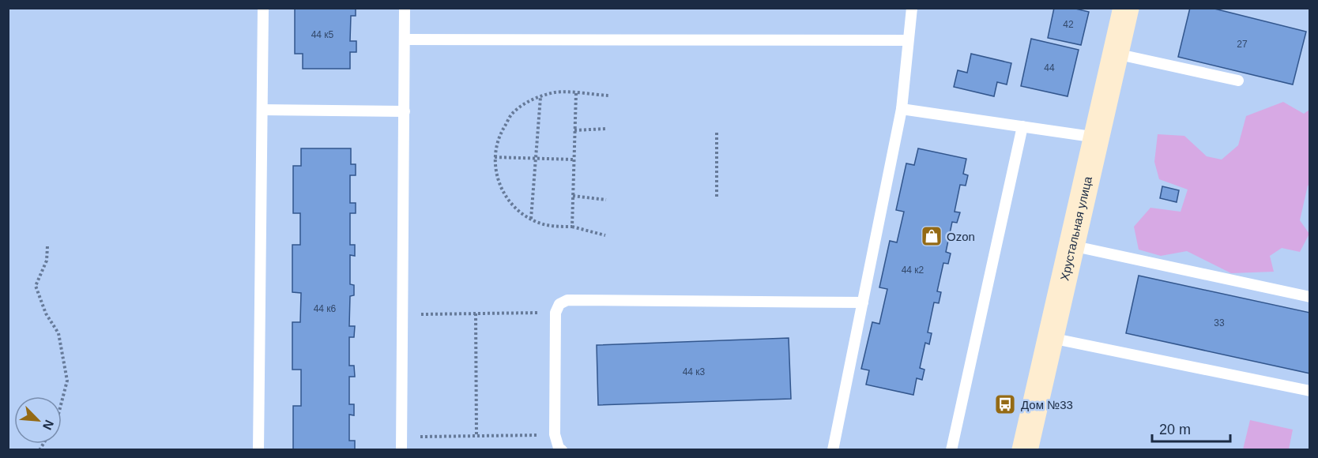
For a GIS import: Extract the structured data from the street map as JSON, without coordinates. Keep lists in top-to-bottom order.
{
  "streets": {
    "main road": ["Хрустальная улица"]
  },
  "places": {
    "shop": ["Ozon"],
    "bus stop": ["Дом №33"]
  },
  "house_numbers": [
    "42",
    "44 к5",
    "27",
    "44",
    "44 к2",
    "44 к6",
    "33",
    "44 к3"
  ],
  "scale_bar": "20 m",
  "north": "bottom right"
}
